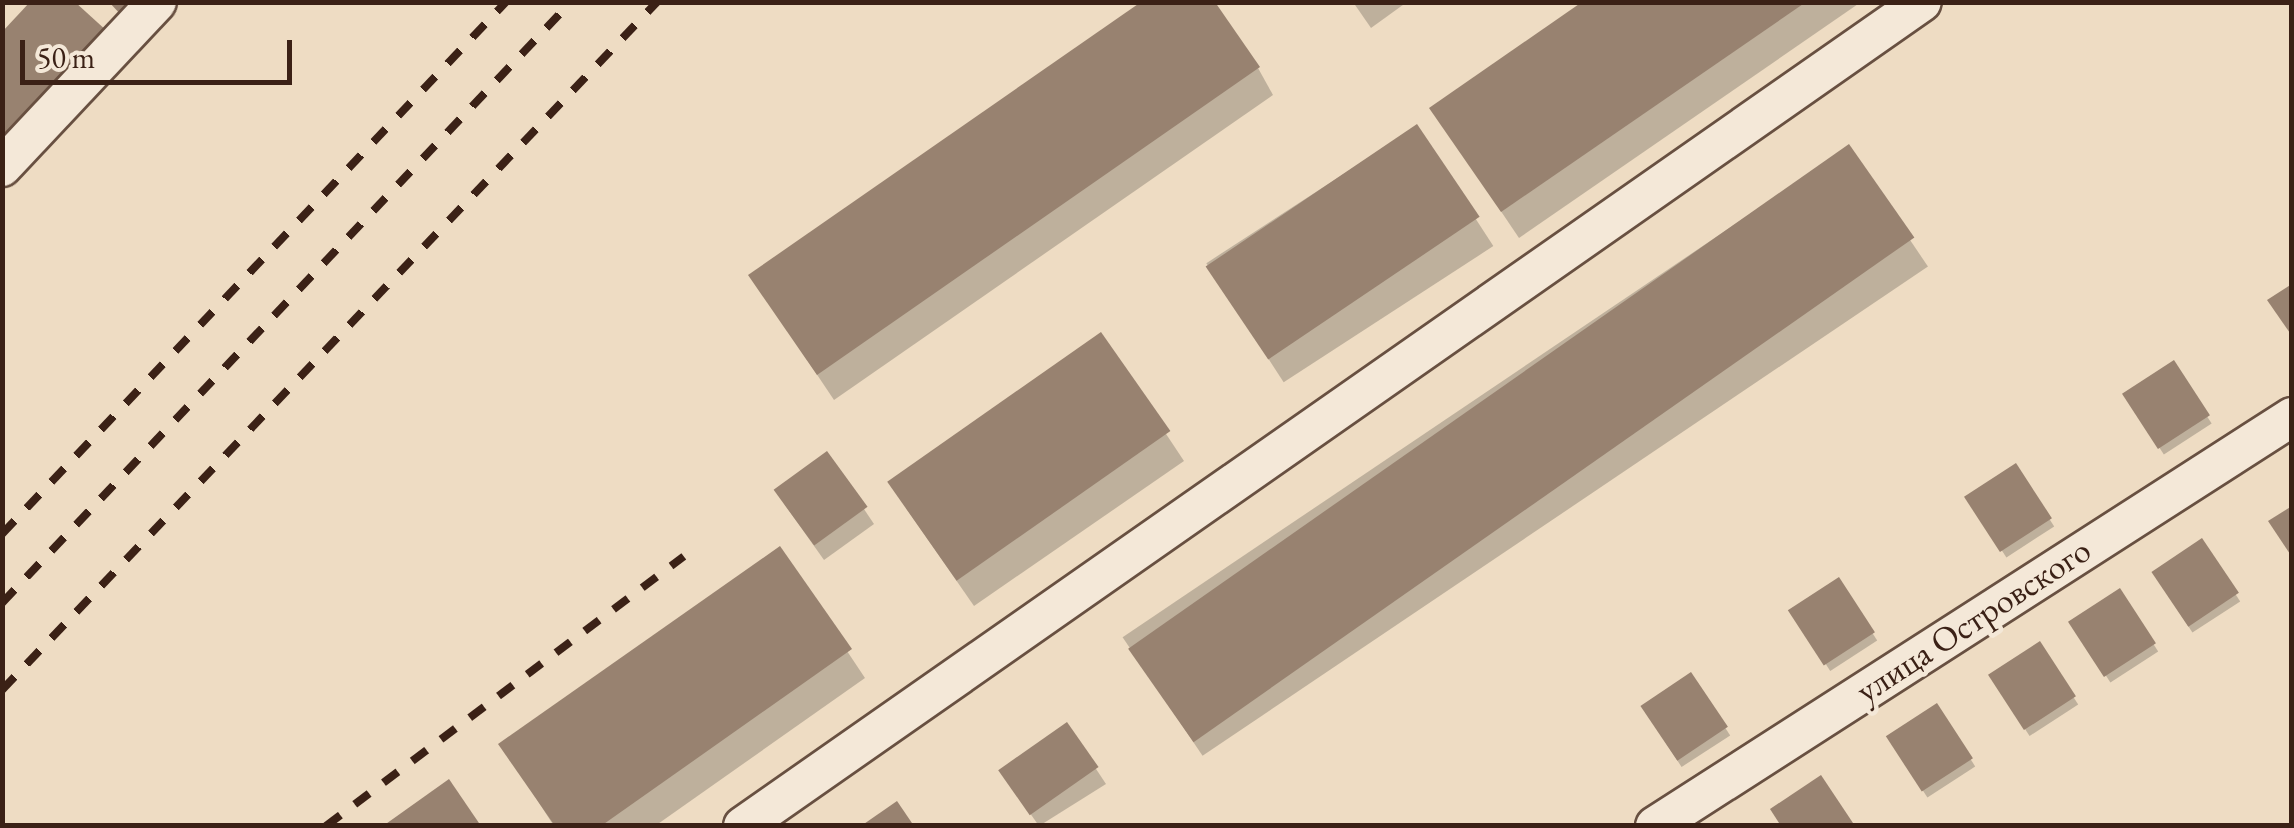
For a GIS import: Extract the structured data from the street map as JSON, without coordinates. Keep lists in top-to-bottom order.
{
  "streets": {
    "street": ["улица Островского"]
  },
  "scale_bar": "50 m"
}
